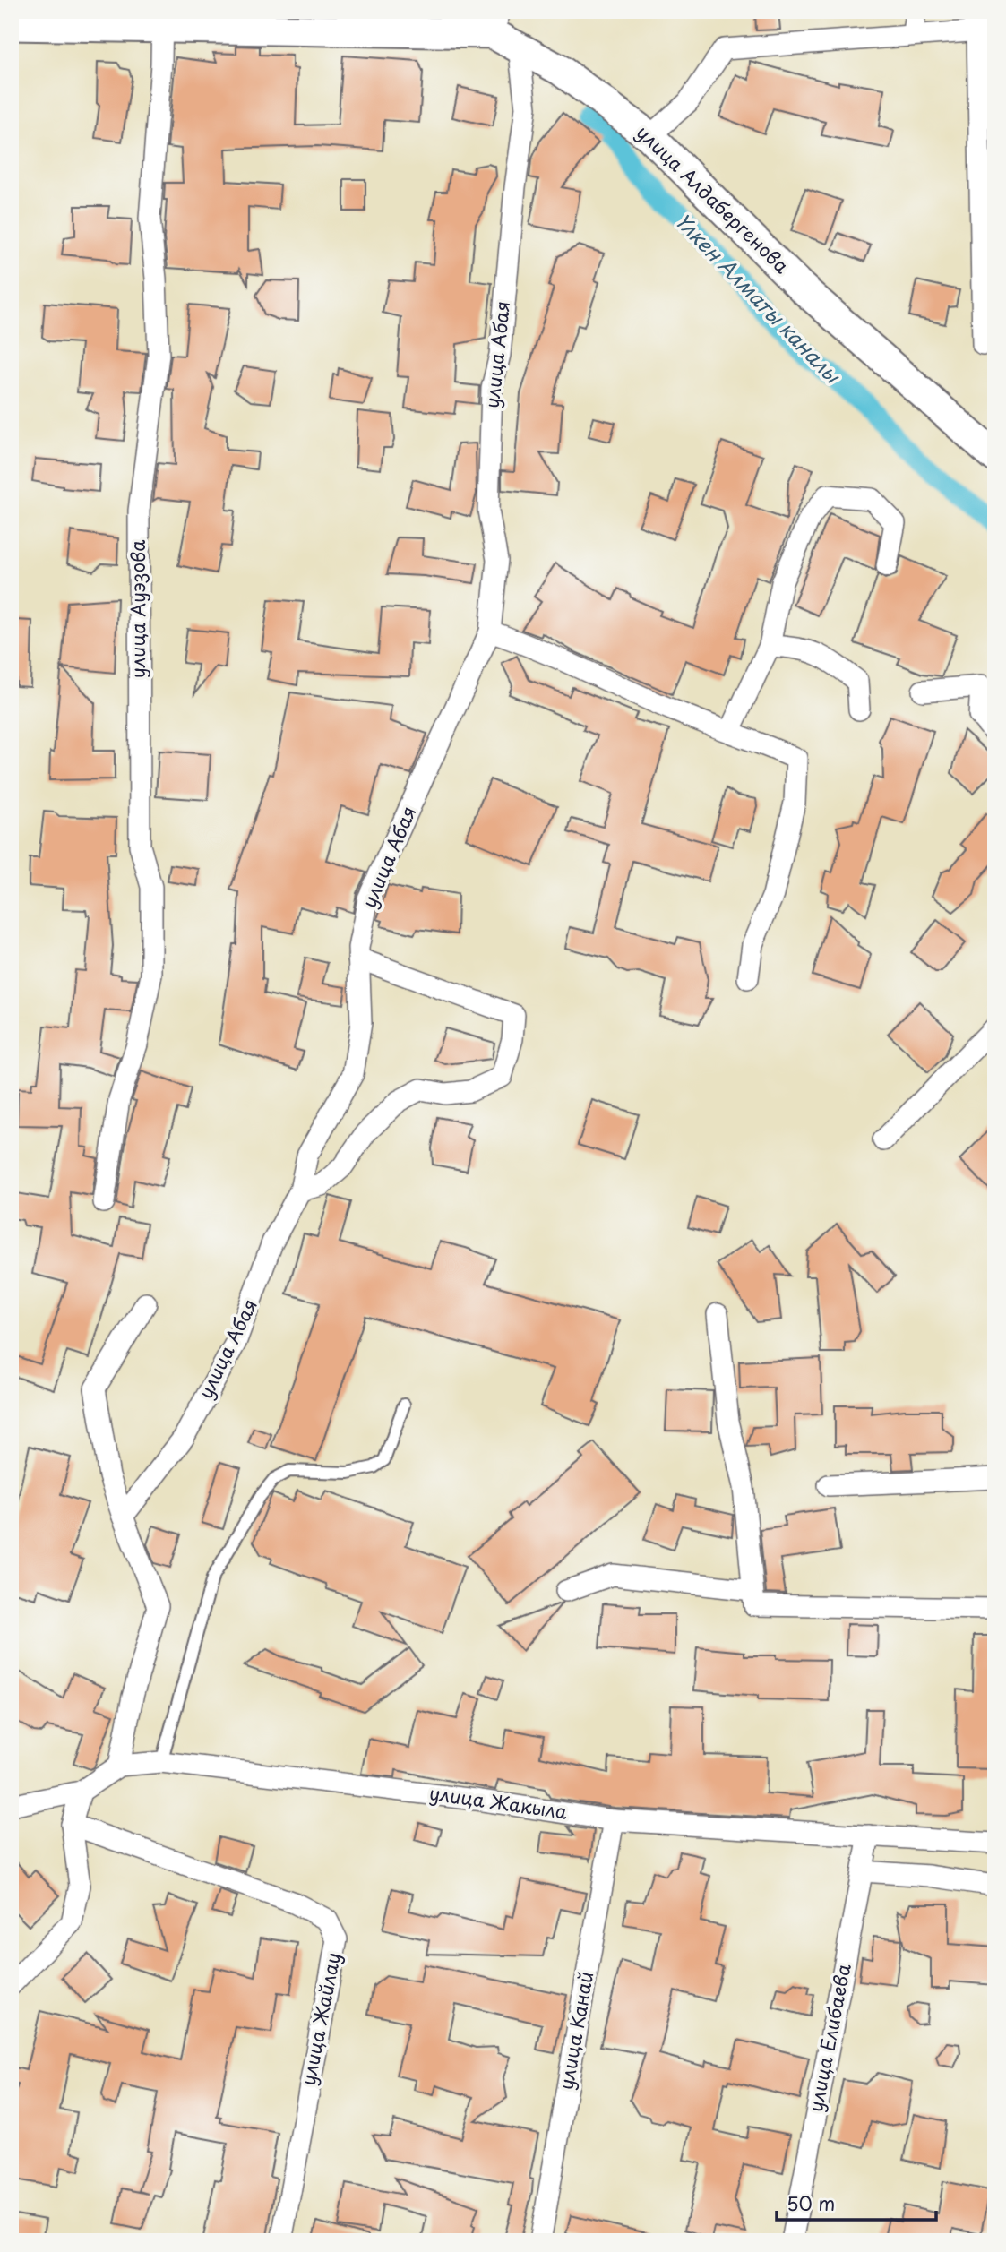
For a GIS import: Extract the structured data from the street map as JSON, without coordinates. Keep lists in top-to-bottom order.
{
  "streets": {
    "main road": ["улица Алдабергенова"],
    "street": [
      "улица Абая",
      "улица Ауэзова",
      "улица Жакыла",
      "улица Жайлау",
      "улица Канай",
      "улица Елибаева"
    ]
  },
  "crossings": [
    ["улица Алдабергенова", "улица Абая"],
    ["улица Алдабергенова", "улица Ауэзова"],
    ["улица Жакыла", "улица Канай"],
    ["улица Жакыла", "улица Елибаева"]
  ],
  "water": ["Үлкен Алматы каналы"],
  "scale_bar": "50 m"
}
